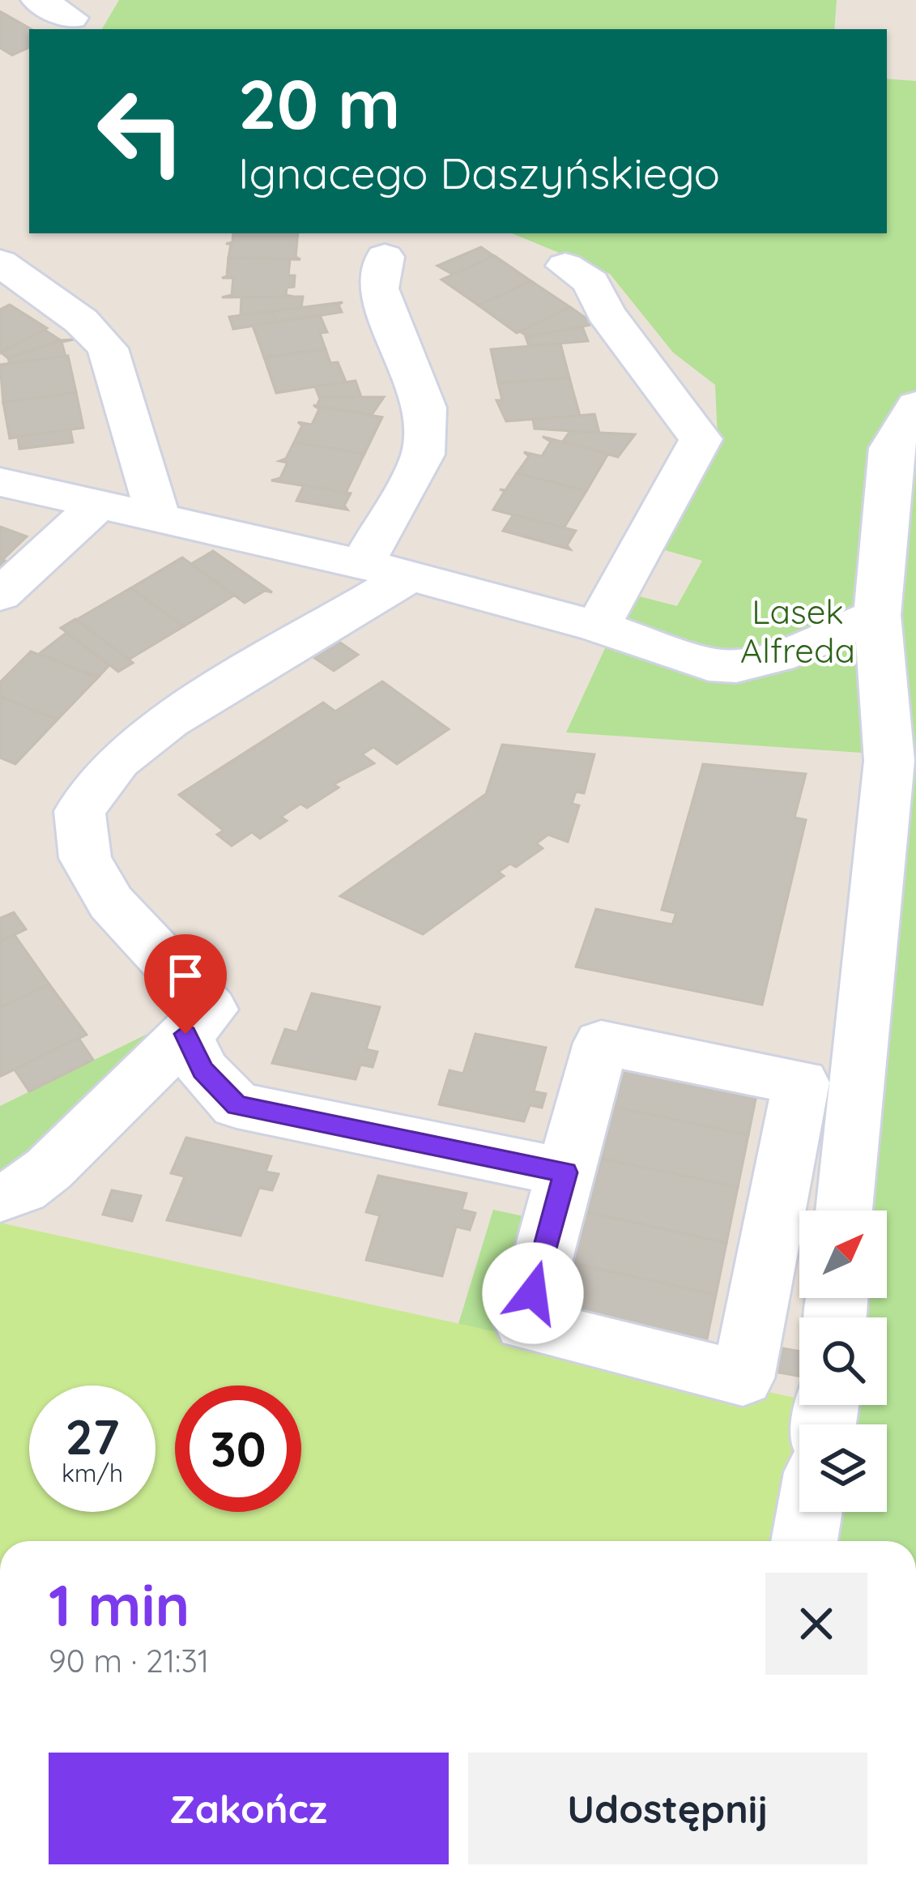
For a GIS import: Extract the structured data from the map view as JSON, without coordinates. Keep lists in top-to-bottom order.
{
  "parks": ["Lasek Alfreda"],
  "north": "top right",
  "page": {
    "turn": ["20 m", "Ignacego Daszyńskiego"],
    "speed": "27 km/h",
    "limit": "30",
    "heading": ["1 min", "90 m · 21:31"],
    "buttons": ["Zakończ", "Udostępnij"]
  }
}
